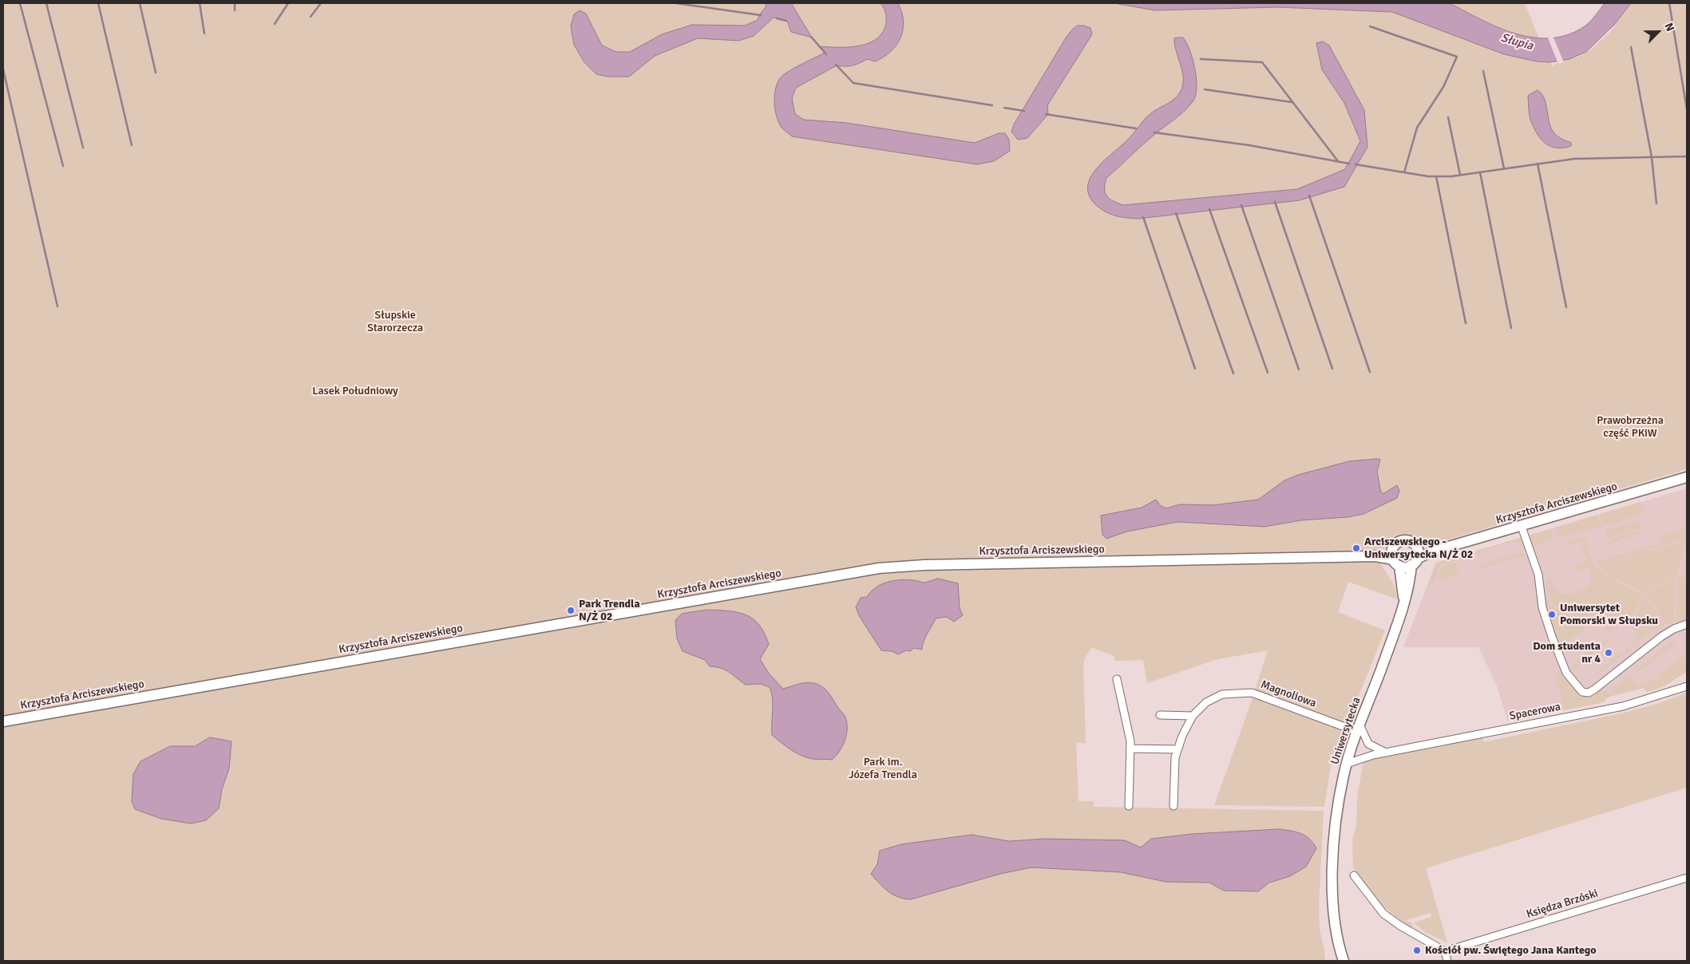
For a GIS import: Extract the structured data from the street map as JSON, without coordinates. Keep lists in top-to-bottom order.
{
  "streets": {
    "street": [
      "Krzysztofa Arciszewskiego",
      "Magnoliowa",
      "Spacerowa",
      "Uniwersytecka",
      "Księdza Brzóski"
    ]
  },
  "crossings": [
    ["Krzysztofa Arciszewskiego", "Uniwersytecka"],
    ["Magnoliowa", "Uniwersytecka"],
    ["Spacerowa", "Uniwersytecka"]
  ],
  "water": ["Słupia"],
  "parks": [
    "Słupskie Starorzecza",
    "Lasek Południowy",
    "Prawobrzeżna część PKiW",
    "Park im. Józefa Trendla"
  ],
  "places": [
    "Arciszewskiego - Uniwersytecka N/Ż 02",
    "Park Trendla N/Ż 02",
    "Uniwersytet Pomorski w Słupsku",
    "Dom studenta nr 4",
    "Kościół pw. Świętego Jana Kantego"
  ],
  "north": "top right"
}
